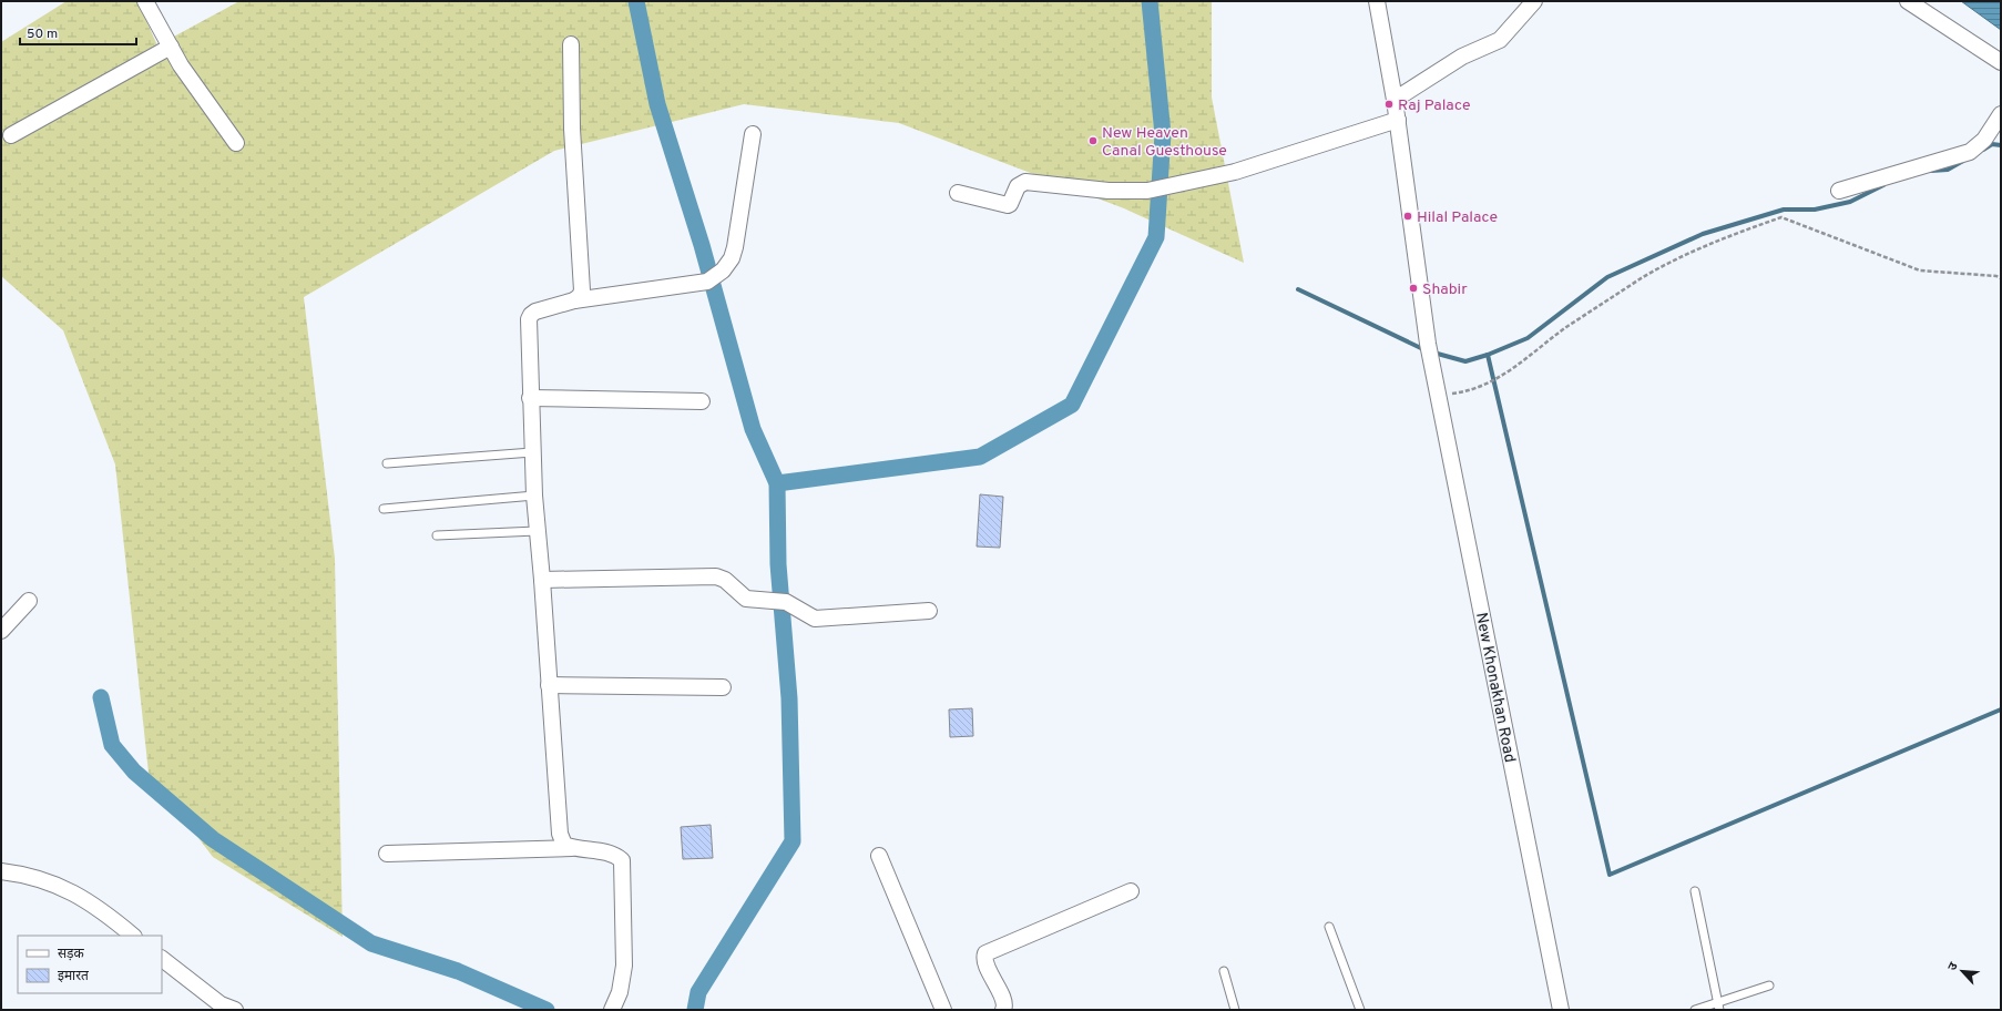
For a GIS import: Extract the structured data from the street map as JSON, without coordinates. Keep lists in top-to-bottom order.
{
  "streets": {
    "street": ["New Khonakhan Road"]
  },
  "places": [
    "Raj Palace",
    "New Heaven Canal Guesthouse",
    "Hilal Palace",
    "Shabir"
  ],
  "legend": ["सड़क", "इमारत"],
  "scale_bar": "50 m",
  "north": "top left"
}
